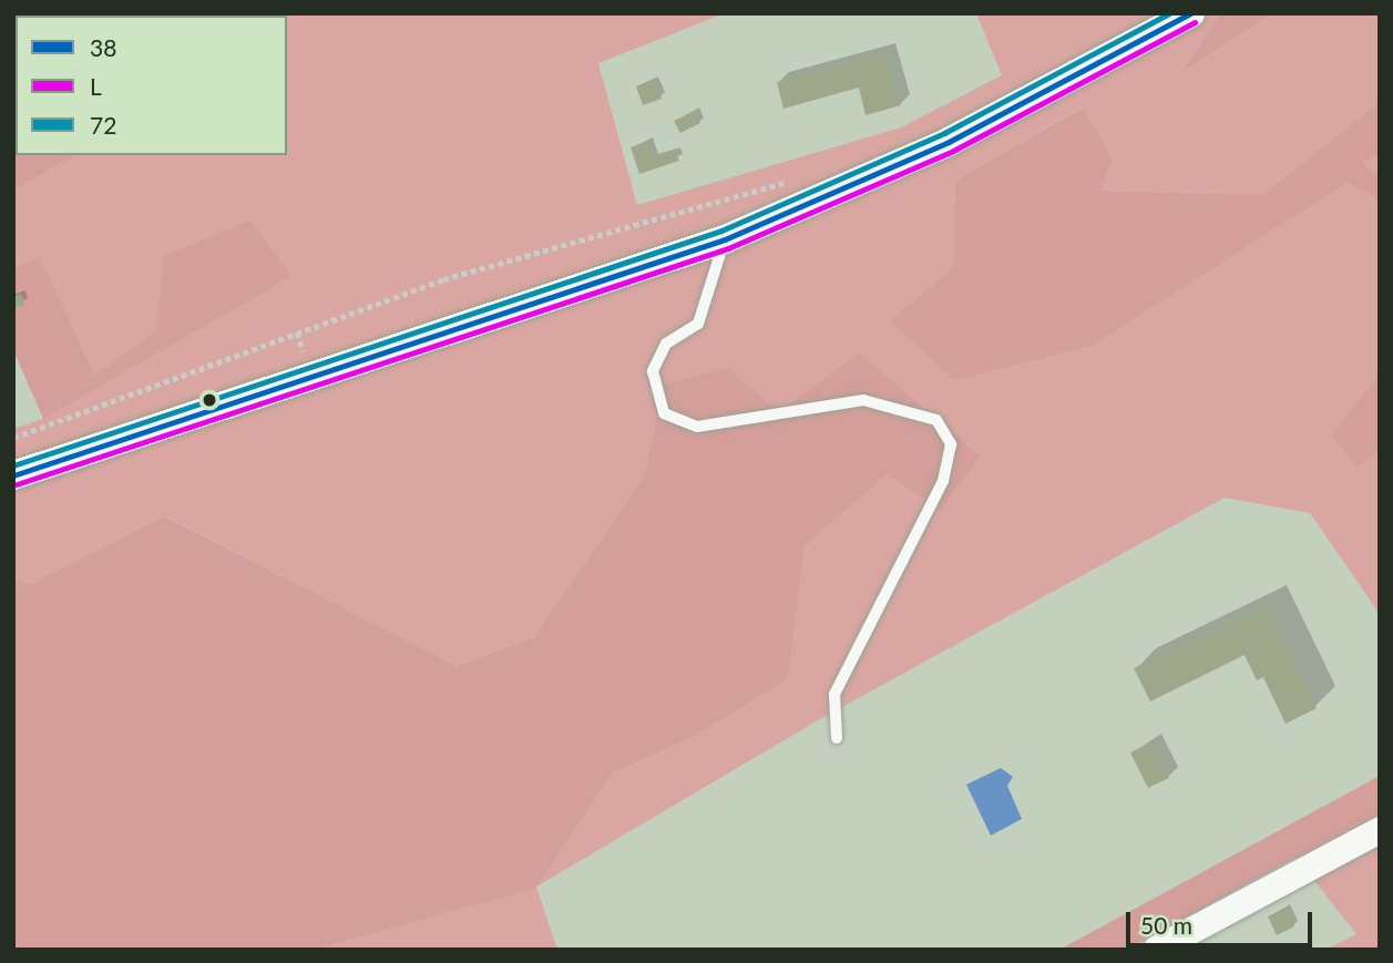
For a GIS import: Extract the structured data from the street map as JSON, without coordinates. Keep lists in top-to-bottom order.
{
  "lines": ["transit line 38", "transit line 72", "transit line L"],
  "legend": ["38", "L", "72"],
  "scale_bar": "50 m"
}
